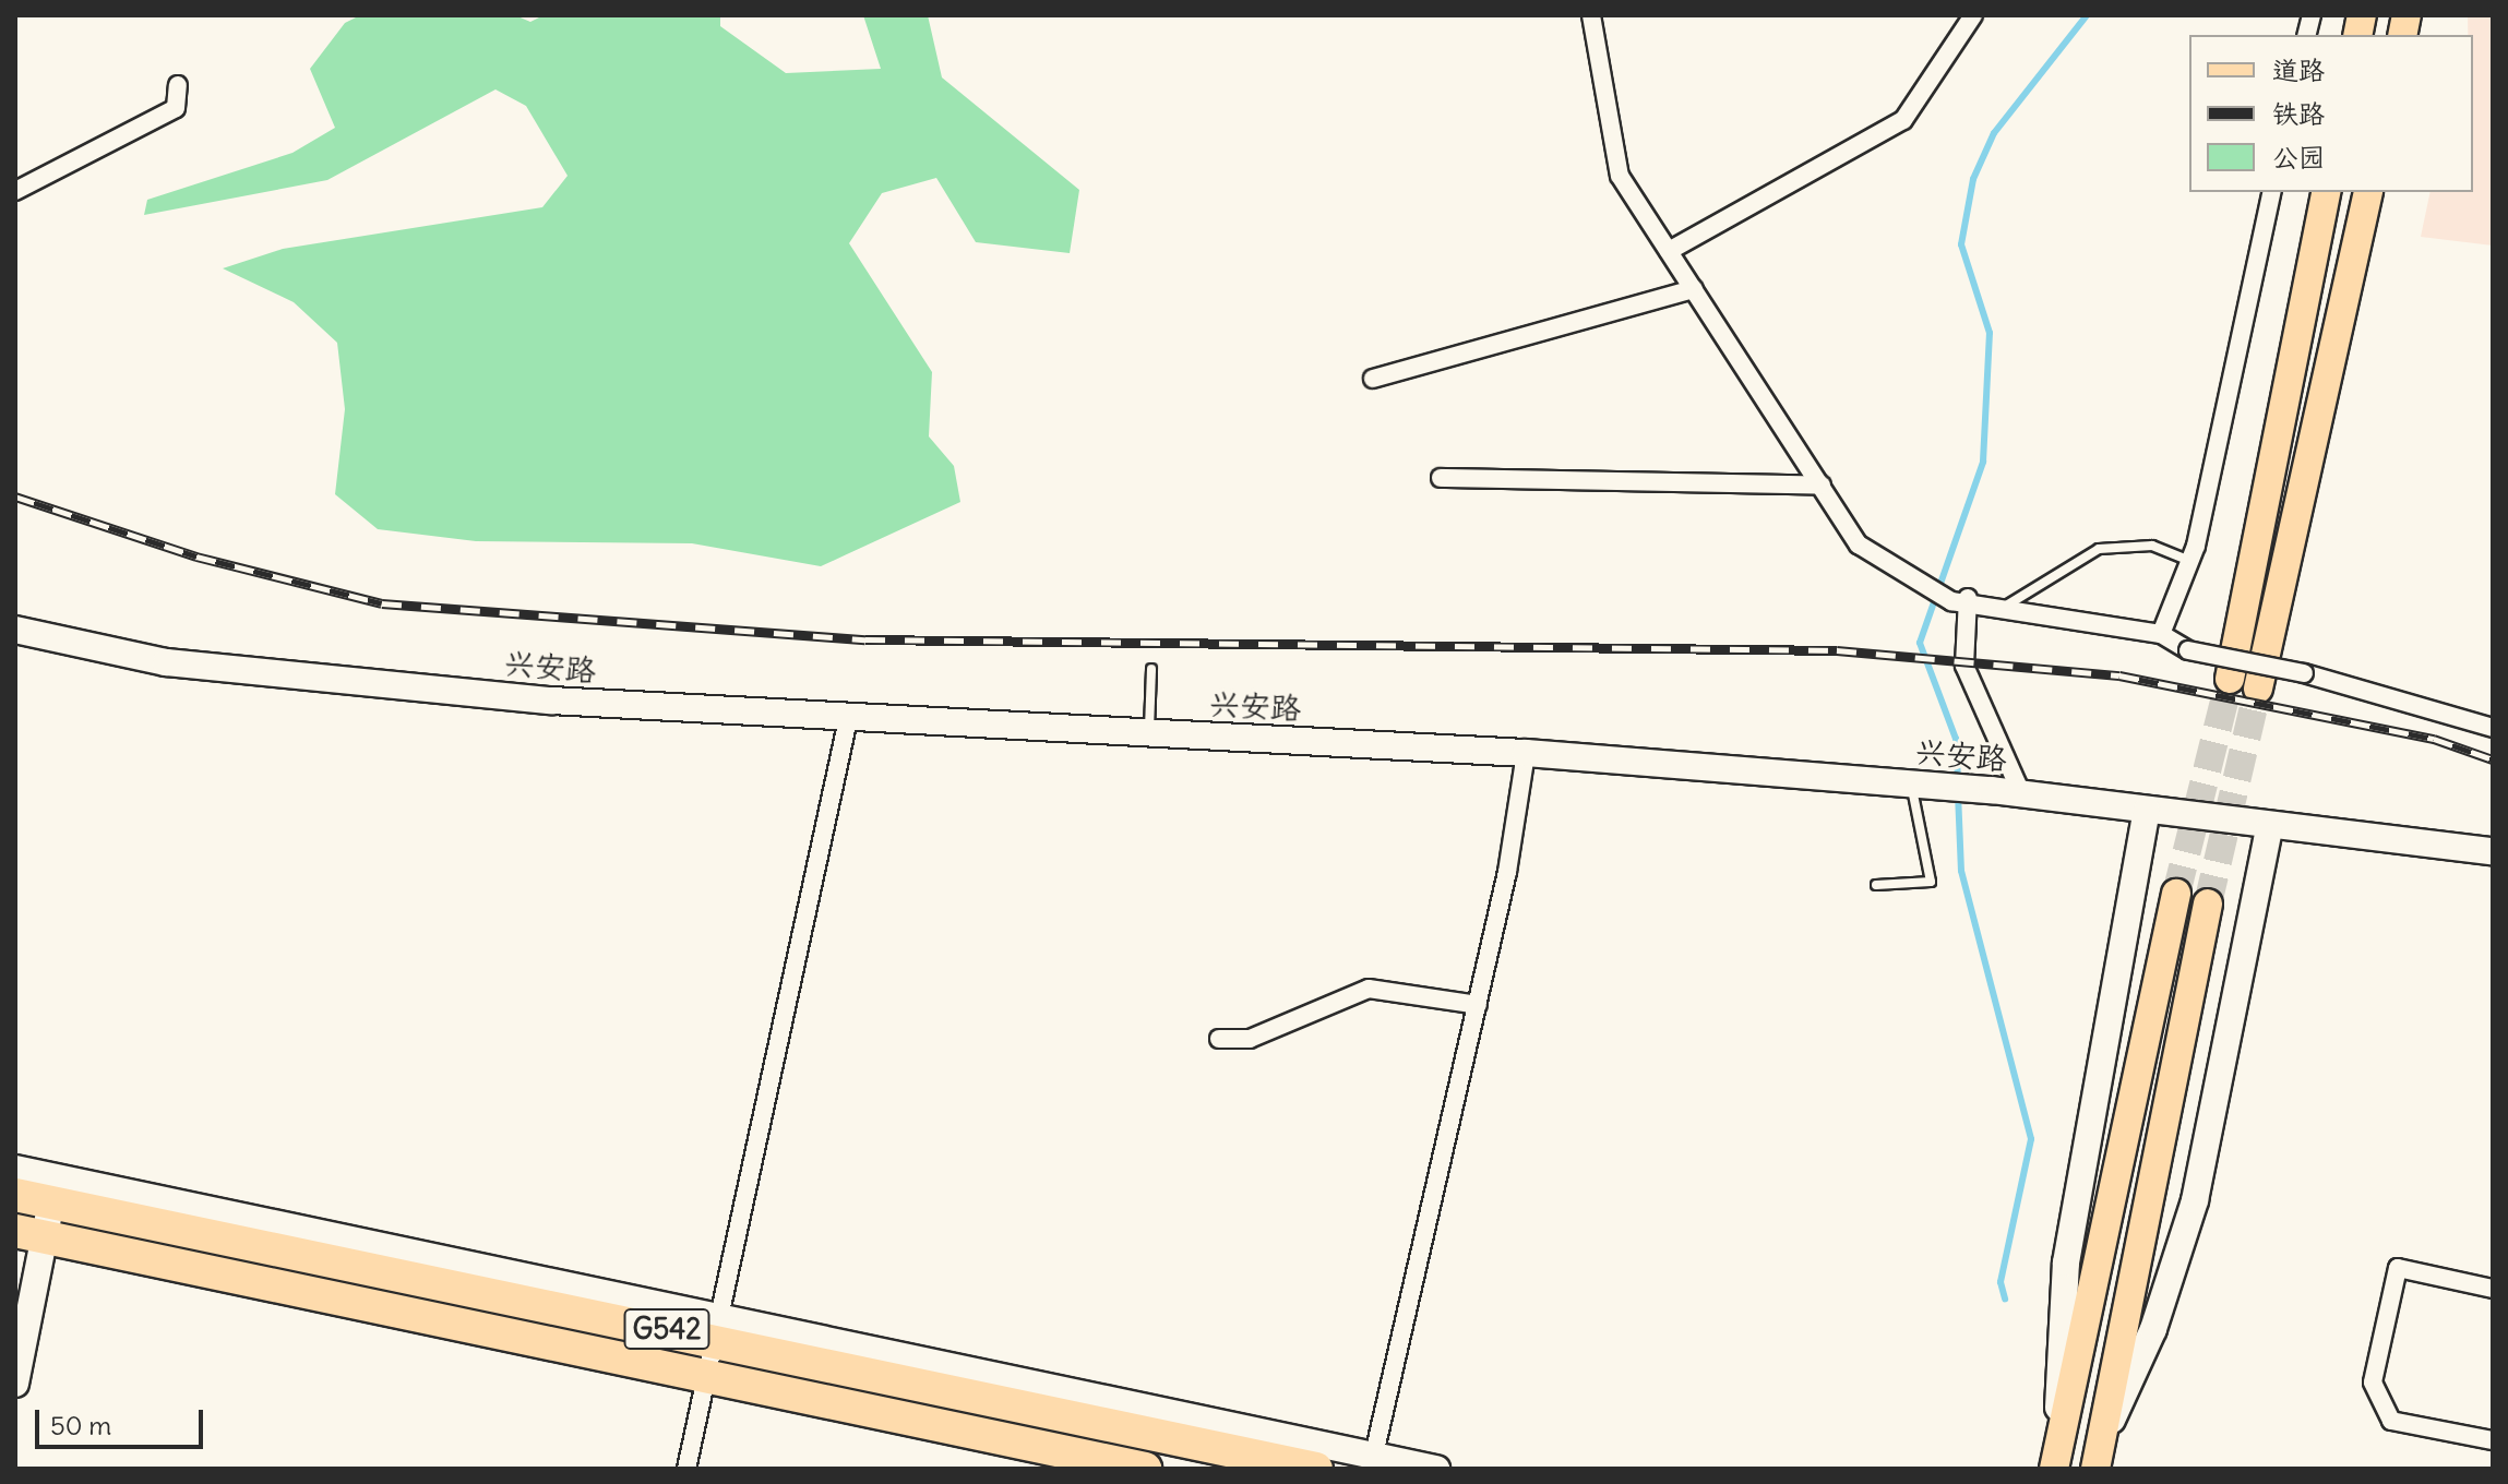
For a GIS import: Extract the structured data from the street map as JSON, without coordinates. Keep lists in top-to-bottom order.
{
  "streets": {
    "highway": ["G542"],
    "street": ["兴安路"]
  },
  "legend": ["道路", "铁路", "公园"],
  "scale_bar": "50 m"
}
